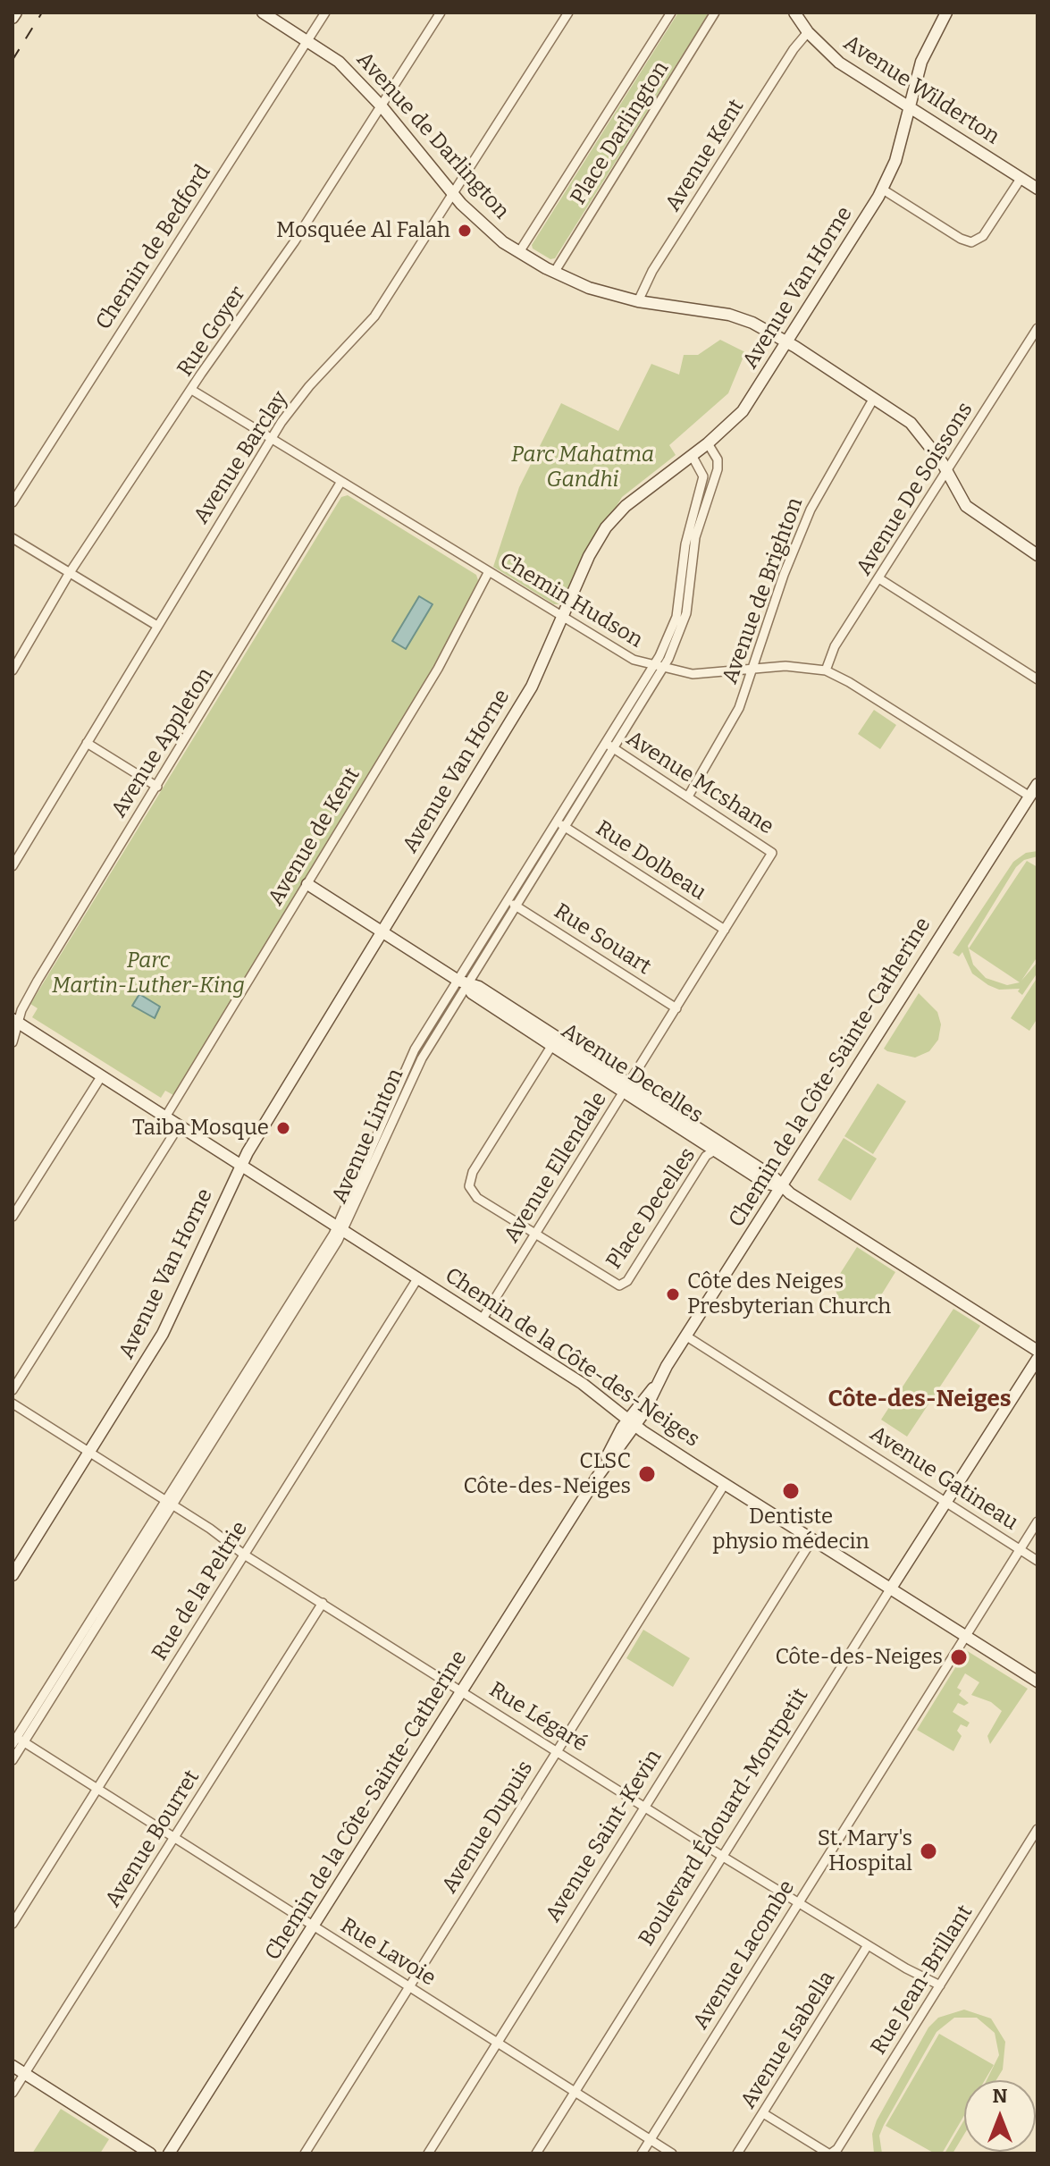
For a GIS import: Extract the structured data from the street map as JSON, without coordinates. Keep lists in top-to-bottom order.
{
  "streets": {
    "main road": [
      "Avenue Wilderton",
      "Avenue de Darlington",
      "Avenue Van Horne",
      "Chemin de la Côte-Sainte-Catherine",
      "Avenue Decelles",
      "Chemin de la Côte-des-Neiges",
      "Boulevard Édouard-Montpetit"
    ],
    "street": [
      "Place Darlington",
      "Avenue Kent",
      "Chemin de Bedford",
      "Rue Goyer",
      "Avenue Barclay",
      "Avenue De Soissons",
      "Avenue de Brighton",
      "Chemin Hudson",
      "Avenue Appleton",
      "Avenue Mcshane",
      "Avenue de Kent",
      "Rue Dolbeau",
      "Rue Souart",
      "Avenue Linton",
      "Avenue Ellendale",
      "Place Decelles",
      "Avenue Gatineau",
      "Rue de la Peltrie",
      "Rue Légaré",
      "Avenue Dupuis",
      "Avenue Saint-Kevin",
      "Avenue Bourret",
      "Rue Lavoie",
      "Avenue Lacombe",
      "Rue Jean-Brillant",
      "Avenue Isabella"
    ]
  },
  "crossings": [
    ["Avenue Wilderton", "Avenue Kent"],
    ["Avenue Wilderton", "Avenue Van Horne"],
    ["Place Darlington", "Avenue de Darlington"],
    ["Avenue de Darlington", "Avenue Kent"],
    ["Avenue de Darlington", "Chemin de Bedford"],
    ["Avenue de Darlington", "Avenue Van Horne"],
    ["Avenue de Darlington", "Rue Goyer"],
    ["Avenue de Darlington", "Avenue Barclay"],
    ["Avenue de Darlington", "Avenue De Soissons"],
    ["Avenue de Darlington", "Avenue de Brighton"],
    ["Avenue Van Horne", "Chemin Hudson"],
    ["Avenue Van Horne", "Avenue Decelles"],
    ["Avenue Van Horne", "Avenue Linton"],
    ["Avenue Van Horne", "Chemin de la Côte-des-Neiges"],
    ["Avenue Van Horne", "Rue Légaré"],
    ["Rue Goyer", "Chemin Hudson"],
    ["Avenue Barclay", "Chemin Hudson"],
    ["Avenue De Soissons", "Chemin Hudson"],
    ["Avenue de Brighton", "Chemin Hudson"],
    ["Avenue de Brighton", "Avenue Mcshane"],
    ["Chemin Hudson", "Avenue Appleton"],
    ["Chemin Hudson", "Avenue de Kent"],
    ["Chemin Hudson", "Chemin de la Côte-Sainte-Catherine"],
    ["Chemin Hudson", "Avenue Linton"],
    ["Avenue Appleton", "Chemin de la Côte-des-Neiges"],
    ["Avenue Mcshane", "Avenue Linton"],
    ["Avenue Mcshane", "Avenue Ellendale"],
    ["Avenue de Kent", "Avenue Decelles"],
    ["Avenue de Kent", "Chemin de la Côte-des-Neiges"],
    ["Rue Dolbeau", "Avenue Linton"],
    ["Rue Dolbeau", "Avenue Ellendale"],
    ["Rue Souart", "Avenue Linton"],
    ["Rue Souart", "Avenue Ellendale"],
    ["Chemin de la Côte-Sainte-Catherine", "Avenue Decelles"],
    ["Chemin de la Côte-Sainte-Catherine", "Chemin de la Côte-des-Neiges"],
    ["Chemin de la Côte-Sainte-Catherine", "Avenue Gatineau"],
    ["Chemin de la Côte-Sainte-Catherine", "Rue Légaré"],
    ["Chemin de la Côte-Sainte-Catherine", "Rue Lavoie"],
    ["Avenue Decelles", "Avenue Linton"],
    ["Avenue Decelles", "Avenue Ellendale"],
    ["Avenue Decelles", "Place Decelles"],
    ["Avenue Linton", "Chemin de la Côte-des-Neiges"],
    ["Avenue Linton", "Rue Légaré"],
    ["Avenue Linton", "Rue Lavoie"],
    ["Avenue Ellendale", "Place Decelles"],
    ["Avenue Ellendale", "Chemin de la Côte-des-Neiges"],
    ["Chemin de la Côte-des-Neiges", "Rue de la Peltrie"],
    ["Chemin de la Côte-des-Neiges", "Boulevard Édouard-Montpetit"],
    ["Chemin de la Côte-des-Neiges", "Avenue Dupuis"],
    ["Chemin de la Côte-des-Neiges", "Avenue Saint-Kevin"],
    ["Chemin de la Côte-des-Neiges", "Avenue Lacombe"],
    ["Avenue Gatineau", "Boulevard Édouard-Montpetit"],
    ["Avenue Gatineau", "Avenue Lacombe"],
    ["Rue de la Peltrie", "Rue Légaré"],
    ["Rue de la Peltrie", "Rue Lavoie"],
    ["Rue Légaré", "Boulevard Édouard-Montpetit"],
    ["Rue Légaré", "Avenue Dupuis"],
    ["Rue Légaré", "Avenue Saint-Kevin"],
    ["Rue Légaré", "Avenue Bourret"],
    ["Rue Légaré", "Avenue Lacombe"],
    ["Rue Légaré", "Rue Jean-Brillant"],
    ["Rue Légaré", "Avenue Isabella"],
    ["Boulevard Édouard-Montpetit", "Rue Lavoie"],
    ["Avenue Dupuis", "Rue Lavoie"],
    ["Avenue Saint-Kevin", "Rue Lavoie"],
    ["Avenue Bourret", "Rue Lavoie"],
    ["Rue Lavoie", "Avenue Lacombe"]
  ],
  "districts": ["Côte-des-Neiges"],
  "parks": ["Parc Mahatma Gandhi", "Parc Martin-Luther-King"],
  "places": [
    "Mosquée Al Falah",
    "Taiba Mosque",
    "Côte des Neiges Presbyterian Church",
    "CLSC Côte-des-Neiges",
    "Dentiste physio médecin",
    "Côte-des-Neiges",
    "St. Mary's Hospital"
  ],
  "north": "top"
}
